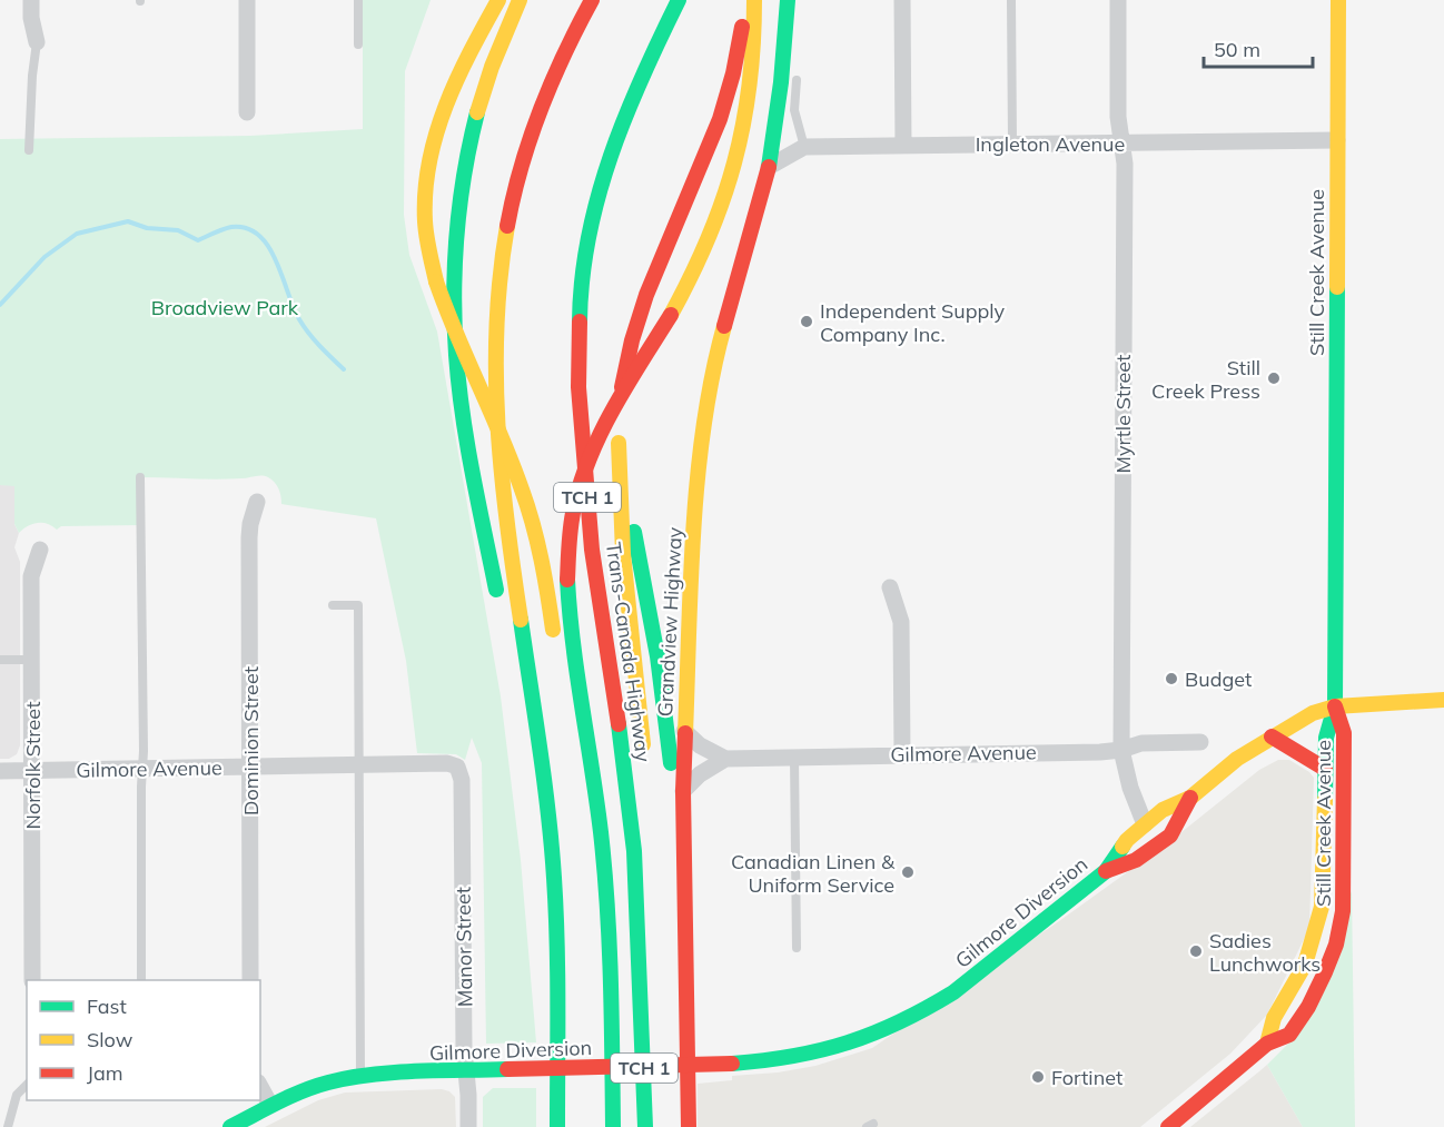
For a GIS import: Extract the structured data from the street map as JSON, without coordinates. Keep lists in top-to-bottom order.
{
  "streets": {
    "main road": [
      "Still Creek Avenue",
      "TCH 1",
      "Grandview Highway",
      "Trans-Canada Highway",
      "Gilmore Diversion"
    ],
    "street": [
      "Ingleton Avenue",
      "Myrtle Street",
      "Dominion Street",
      "Gilmore Avenue",
      "Norfolk Street",
      "Manor Street"
    ]
  },
  "crossings": [
    ["Ingleton Avenue", "Still Creek Avenue"],
    ["Ingleton Avenue", "Myrtle Street"],
    ["Ingleton Avenue", "Grandview Highway"],
    ["Still Creek Avenue", "Gilmore Diversion"],
    ["Myrtle Street", "Gilmore Avenue"],
    ["Myrtle Street", "Gilmore Diversion"],
    ["Dominion Street", "Gilmore Avenue"],
    ["Gilmore Avenue", "Norfolk Street"],
    ["Gilmore Avenue", "Manor Street"],
    ["Gilmore Diversion", "Manor Street"]
  ],
  "parks": ["Broadview Park"],
  "places": [
    "Independent Supply Company Inc.",
    "Still Creek Press",
    "Budget",
    "Canadian Linen & Uniform Service",
    "Sadies Lunchworks",
    "Fortinet"
  ],
  "legend": ["Fast", "Slow", "Jam"],
  "scale_bar": "50 m"
}
